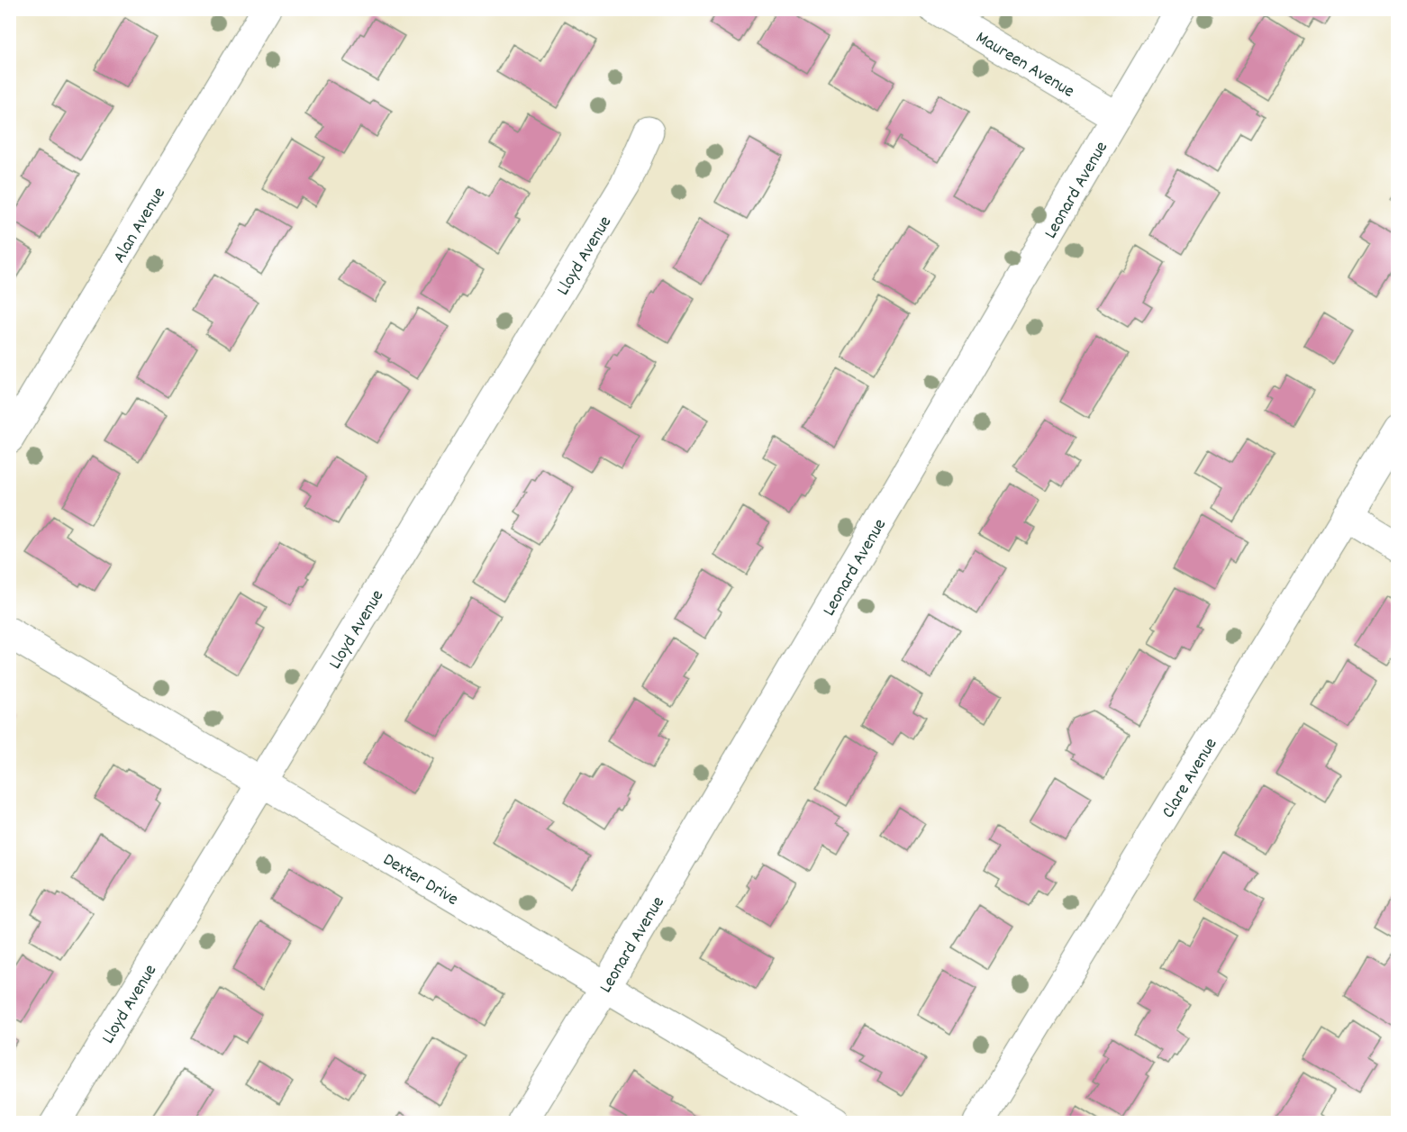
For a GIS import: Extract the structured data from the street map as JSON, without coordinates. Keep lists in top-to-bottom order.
{
  "streets": {
    "street": [
      "Maureen Avenue",
      "Leonard Avenue",
      "Alan Avenue",
      "Lloyd Avenue",
      "Clare Avenue",
      "Dexter Drive"
    ]
  },
  "crossings": [
    ["Maureen Avenue", "Leonard Avenue"],
    ["Leonard Avenue", "Dexter Drive"],
    ["Lloyd Avenue", "Dexter Drive"]
  ]
}
